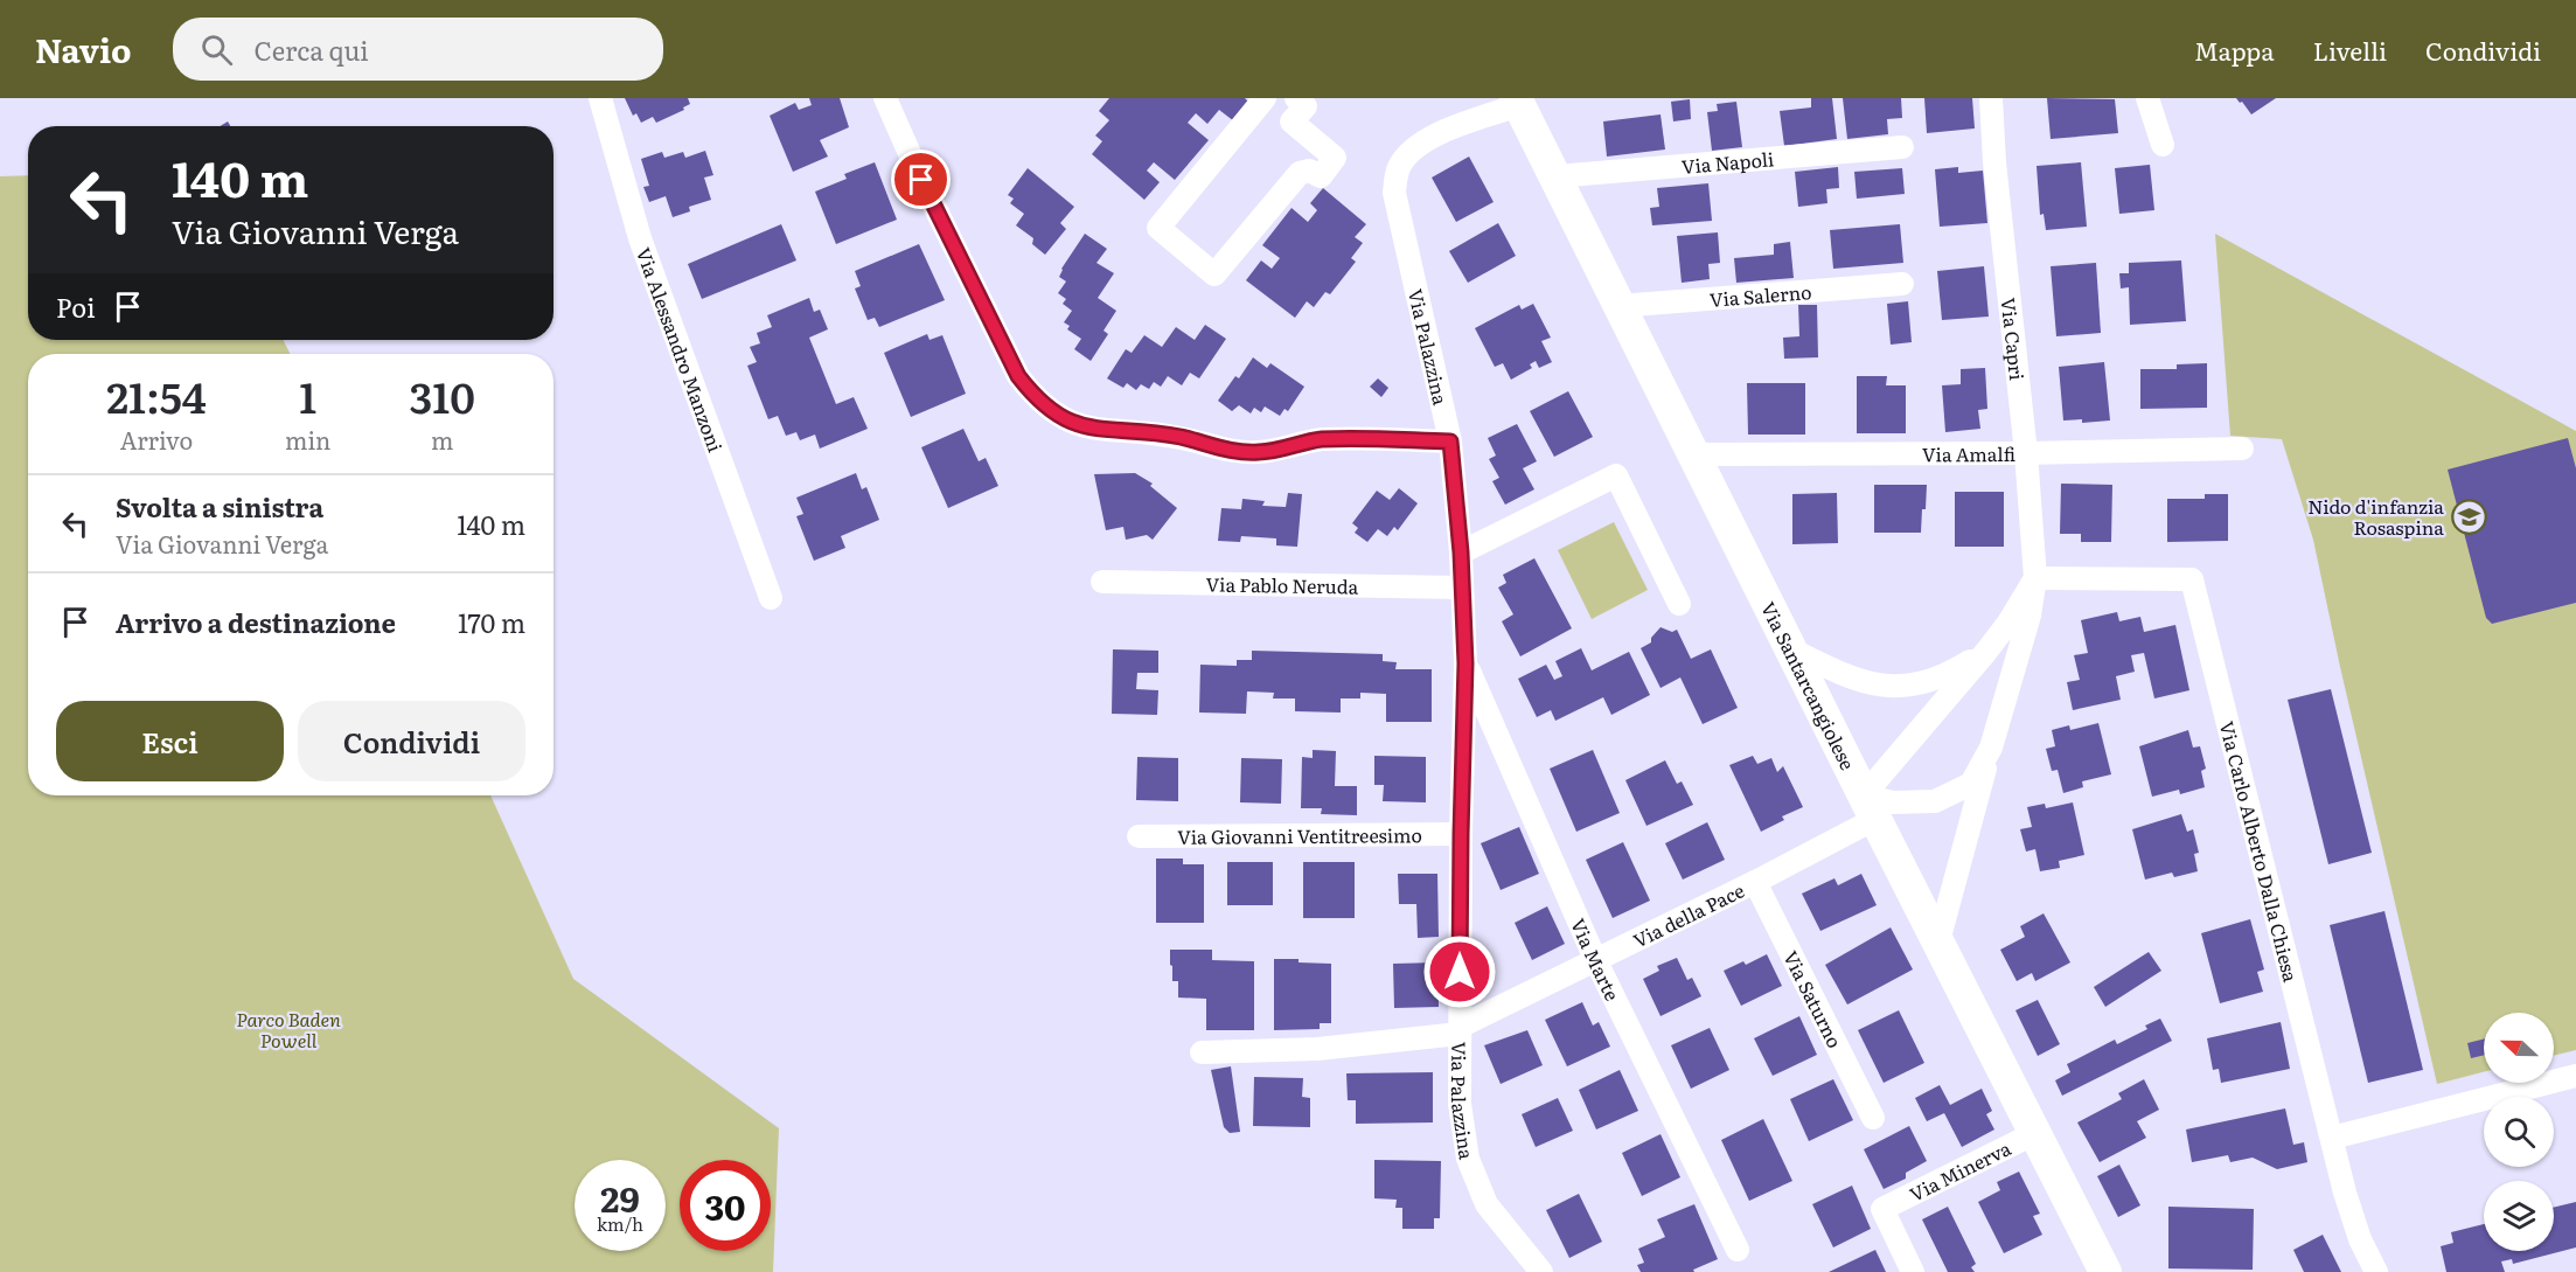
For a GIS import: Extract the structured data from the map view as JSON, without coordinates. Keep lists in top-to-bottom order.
{
  "streets": {
    "main road": ["Via Santarcangiolese"],
    "street": [
      "Via Napoli",
      "Via Salerno",
      "Via Capri",
      "Via Palazzina",
      "Via Alessandro Manzoni",
      "Via Amalfi",
      "Via Pablo Neruda",
      "Via Giovanni Ventitreesimo",
      "Via Carlo Alberto Dalla Chiesa",
      "Via della Pace",
      "Via Marte",
      "Via Saturno",
      "Via Minerva"
    ]
  },
  "crossings": [
    ["Via Napoli", "Via Santarcangiolese"],
    ["Via Salerno", "Via Santarcangiolese"],
    ["Via Capri", "Via Amalfi"],
    ["Via Capri", "Via Santarcangiolese"],
    ["Via Capri", "Via Carlo Alberto Dalla Chiesa"],
    ["Via Capri", "Via della Pace"],
    ["Via Palazzina", "Via Pablo Neruda"],
    ["Via Palazzina", "Via Santarcangiolese"],
    ["Via Palazzina", "Via Giovanni Ventitreesimo"],
    ["Via Palazzina", "Via della Pace"],
    ["Via Palazzina", "Via Marte"],
    ["Via Amalfi", "Via Santarcangiolese"],
    ["Via Santarcangiolese", "Via della Pace"],
    ["Via Santarcangiolese", "Via Minerva"],
    ["Via della Pace", "Via Marte"],
    ["Via della Pace", "Via Saturno"]
  ],
  "parks": ["Parco Baden Powell"],
  "places": {
    "school or university": ["Nido d'infanzia Rosaspina"]
  },
  "north": "left",
  "page": {
    "header": "Navio",
    "search": "Cerca qui",
    "nav": ["Mappa", "Livelli", "Condividi"],
    "turn": ["140 m", "Via Giovanni Verga"],
    "then": "Poi",
    "eta": [
      "21:54",
      "Arrivo",
      "1",
      "min",
      "310",
      "m"
    ],
    "list": [
      {
        "name": "Svolta a sinistra",
        "note": "Via Giovanni Verga",
        "value": "140 m"
      },
      {
        "name": "Arrivo a destinazione",
        "value": "170 m"
      }
    ],
    "buttons": ["Esci", "Condividi"],
    "speed": "29 km/h",
    "limit": "30"
  }
}
